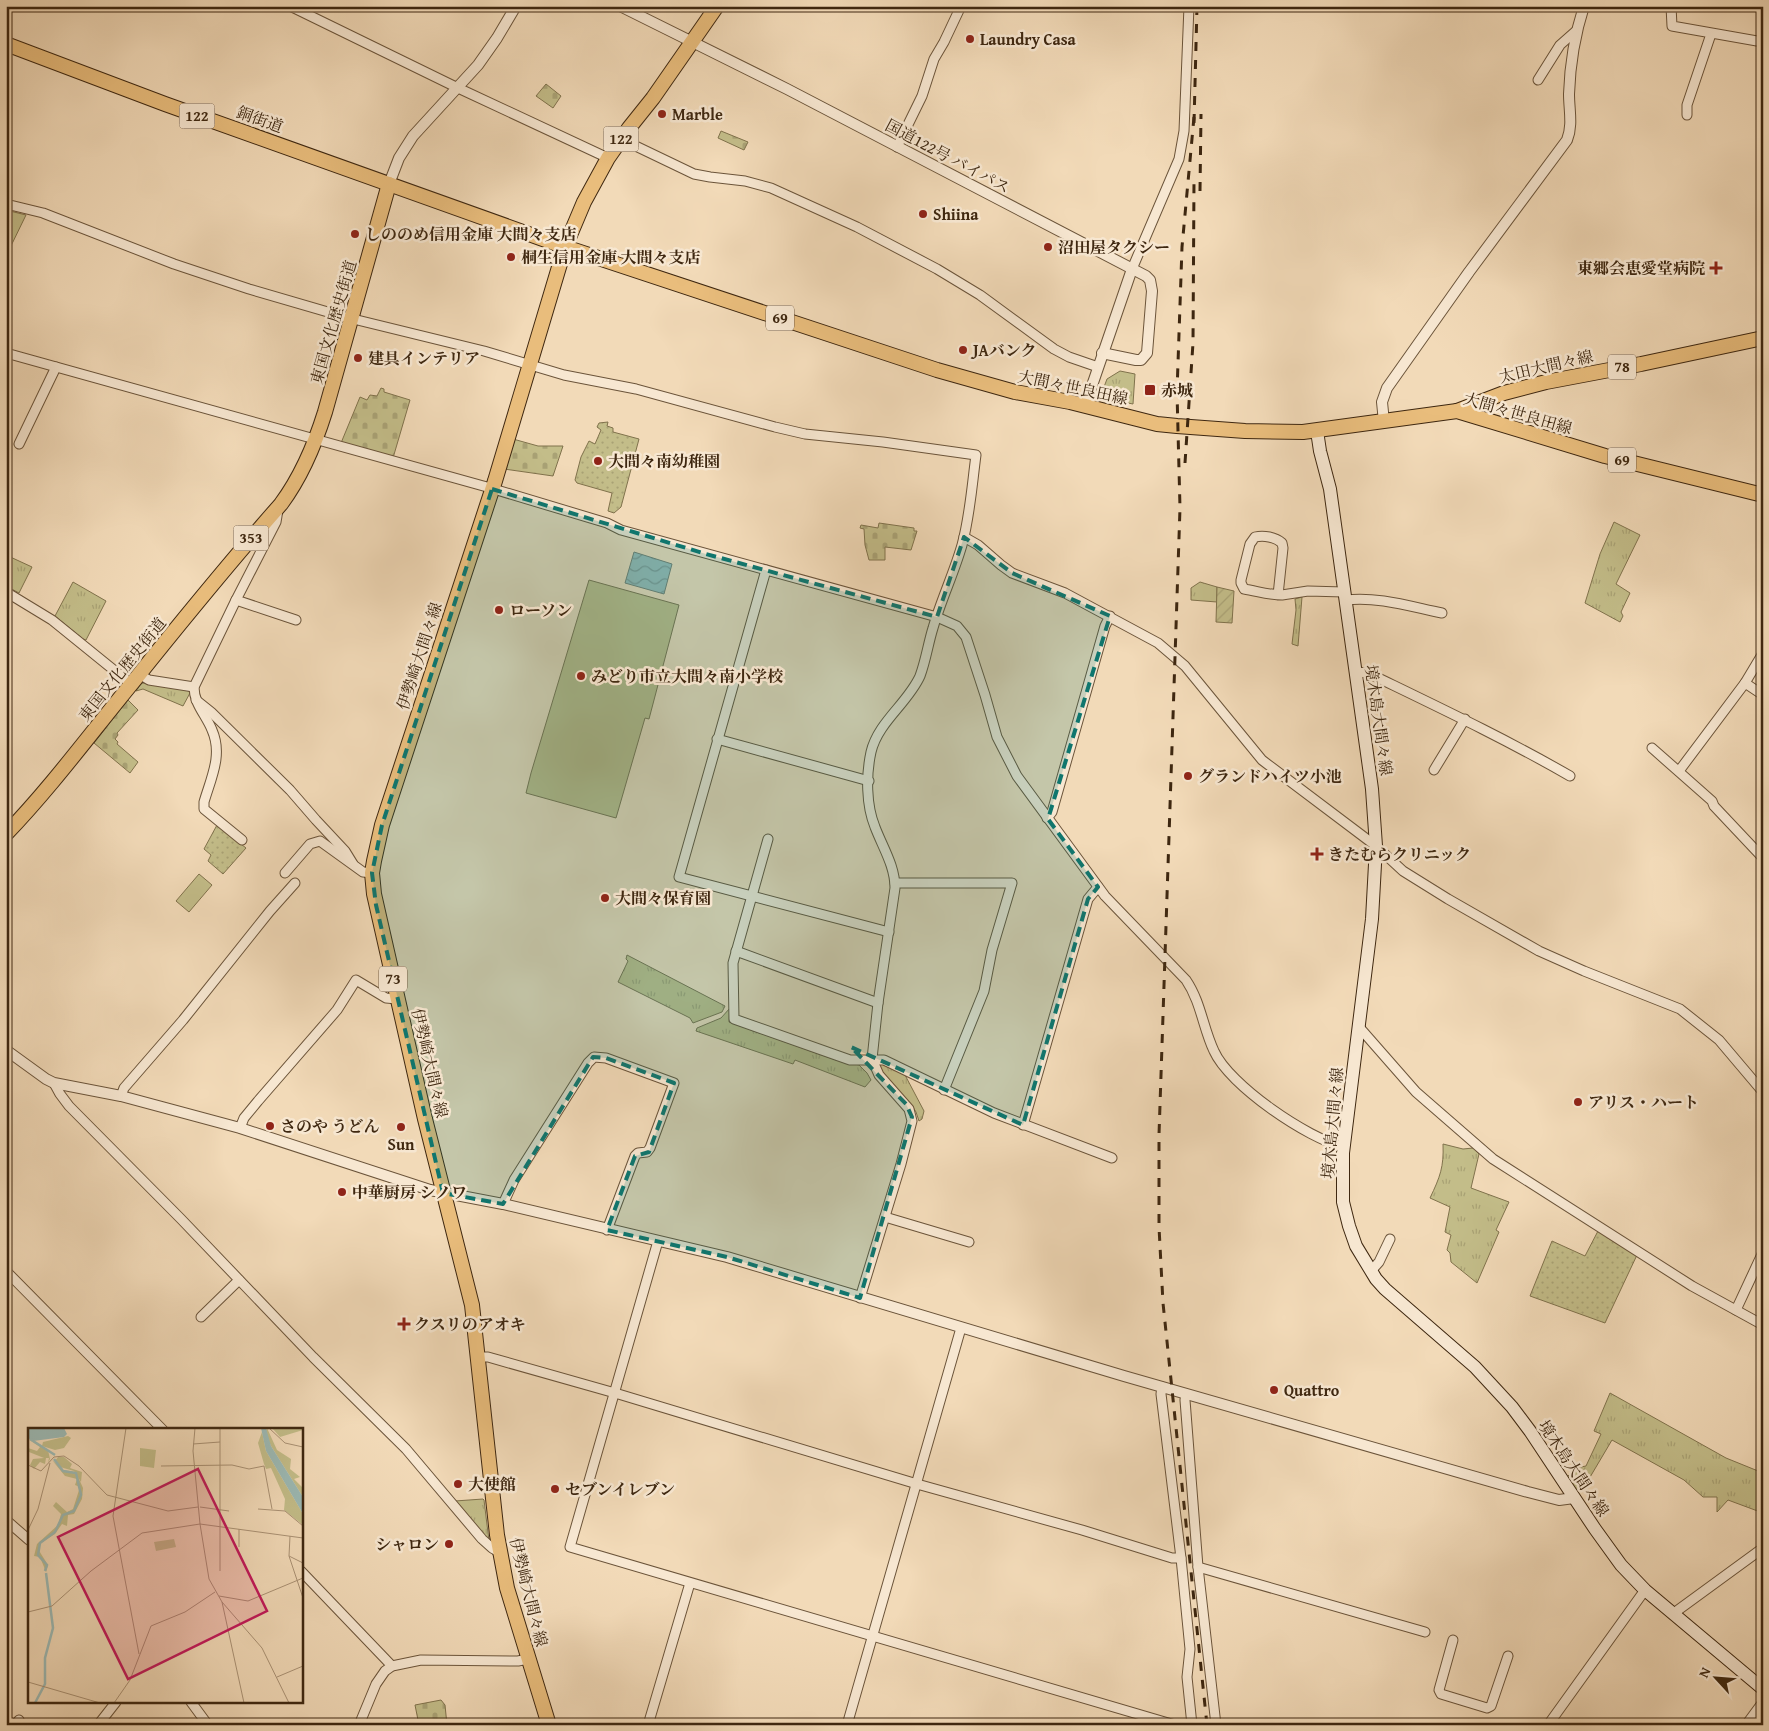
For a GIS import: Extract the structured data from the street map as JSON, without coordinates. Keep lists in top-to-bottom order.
{
  "streets": {
    "main road": [
      "122",
      "銅街道",
      "69",
      "東国文化歴史街道",
      "太田大間々線",
      "78",
      "大間々世良田線",
      "353",
      "伊勢崎大間々線",
      "境木島大間々線",
      "73"
    ],
    "street": ["国道122号 バイパス"]
  },
  "crossings": [
    ["122", "銅街道"],
    ["122", "国道122号 バイパス"],
    ["122", "東国文化歴史街道"],
    ["122", "大間々世良田線"],
    ["122", "伊勢崎大間々線"],
    ["銅街道", "東国文化歴史街道"],
    ["太田大間々線", "大間々世良田線"],
    ["大間々世良田線", "伊勢崎大間々線"],
    ["大間々世良田線", "境木島大間々線"]
  ],
  "places": {
    "other": [
      "Laundry Casa",
      "Marble",
      "Shiina",
      "しののめ信用金庫 大間々支店",
      "沼田屋タクシー",
      "桐生信用金庫 大間々支店",
      "JAバンク",
      "建具インテリア",
      "大間々南幼稚園",
      "ローソン",
      "みどり市立大間々南小学校",
      "グランドハイツ小池",
      "大間々保育園",
      "アリス・ハート",
      "さのや うどん",
      "Sun",
      "中華厨房 シノワ",
      "Quattro",
      "大使館",
      "セブンイレブン",
      "シャロン"
    ],
    "health": ["東郷会恵愛堂病院", "きたむらクリニック", "クスリのアオキ"],
    "transit": ["赤城"]
  },
  "north": "top left"
}
